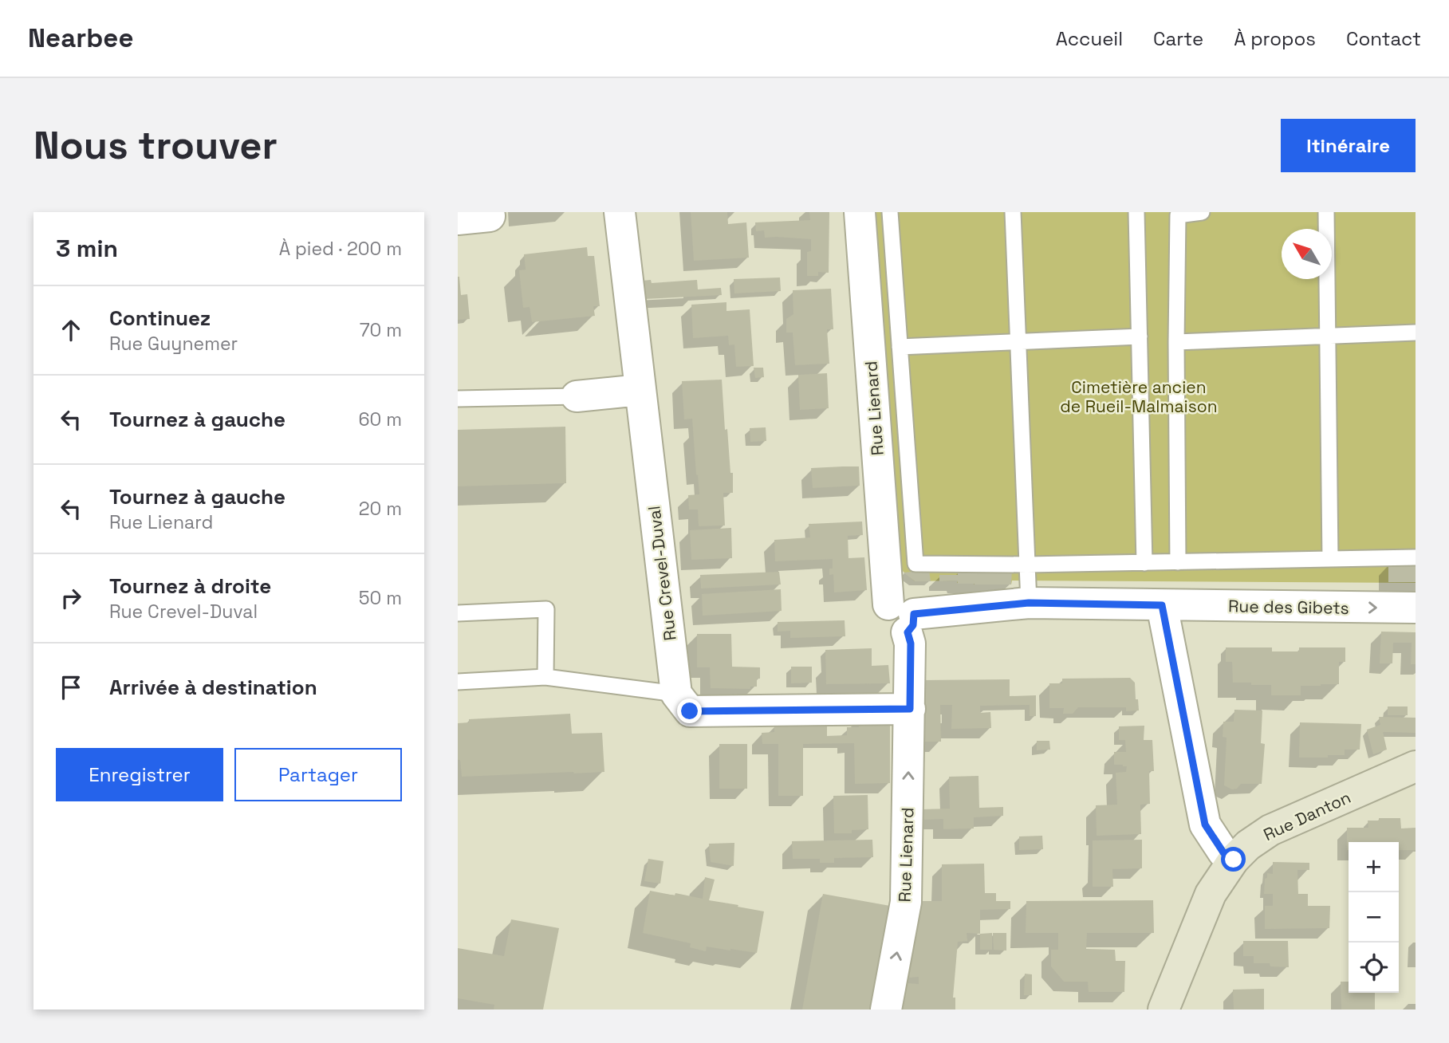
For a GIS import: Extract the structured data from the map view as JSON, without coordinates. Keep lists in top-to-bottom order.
{
  "streets": {
    "street": [
      "Rue Lienard",
      "Rue Crevel-Duval",
      "Rue des Gibets",
      "Rue Danton"
    ]
  },
  "crossings": [
    ["Rue Lienard", "Rue des Gibets"]
  ],
  "one_way": ["Rue Lienard", "Rue des Gibets"],
  "parks": ["Cimetière ancien de Rueil-Malmaison"],
  "north": "top left",
  "page": {
    "header": "Nearbee",
    "nav": [
      "Accueil",
      "Carte",
      "À propos",
      "Contact"
    ],
    "buttons": [
      "Itinéraire",
      ["Enregistrer", "Partager"]
    ],
    "title": "Nous trouver",
    "heading": ["3 min", "À pied · 200 m"],
    "list": [
      ["Continuez", "Rue Guynemer", "70 m"],
      ["Tournez à gauche", "60 m"],
      ["Tournez à gauche", "Rue Lienard", "20 m"],
      ["Tournez à droite", "Rue Crevel-Duval", "50 m"],
      "Arrivée à destination"
    ],
    "map_buttons": ["+", "−"]
  }
}
